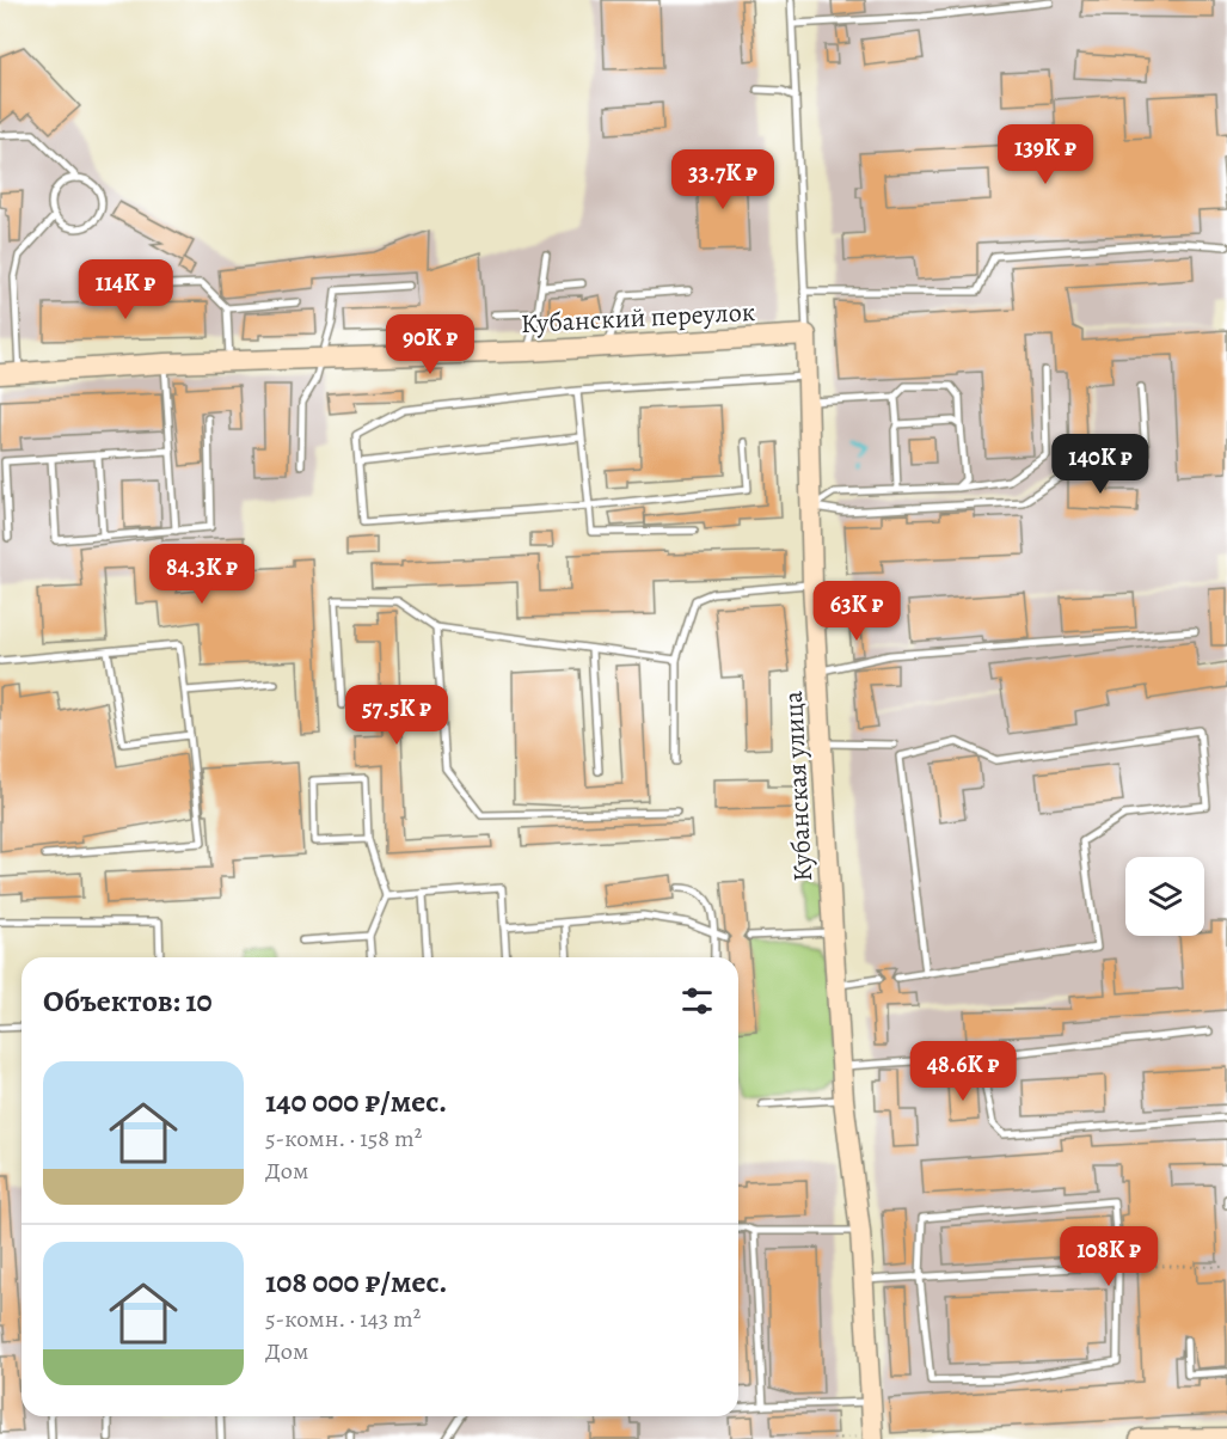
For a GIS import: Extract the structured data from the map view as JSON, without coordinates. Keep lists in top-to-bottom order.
{
  "streets": {
    "main road": ["Кубанский переулок", "Кубанская улица"]
  },
  "crossings": [
    ["Кубанский переулок", "Кубанская улица"]
  ],
  "page": {
    "price": [
      "139K ₽",
      "33.7K ₽",
      "114K ₽",
      "90K ₽",
      "140K ₽",
      "84.3K ₽",
      "63K ₽",
      "57.5K ₽",
      "48.6K ₽",
      "108K ₽"
    ],
    "heading": "Объектов: 10",
    "list": [
      {
        "name": "140 000 ₽/мес.",
        "note": "5-комн. · 158 m² · Дом"
      },
      {
        "name": "108 000 ₽/мес.",
        "note": "5-комн. · 143 m² · Дом"
      }
    ]
  }
}
